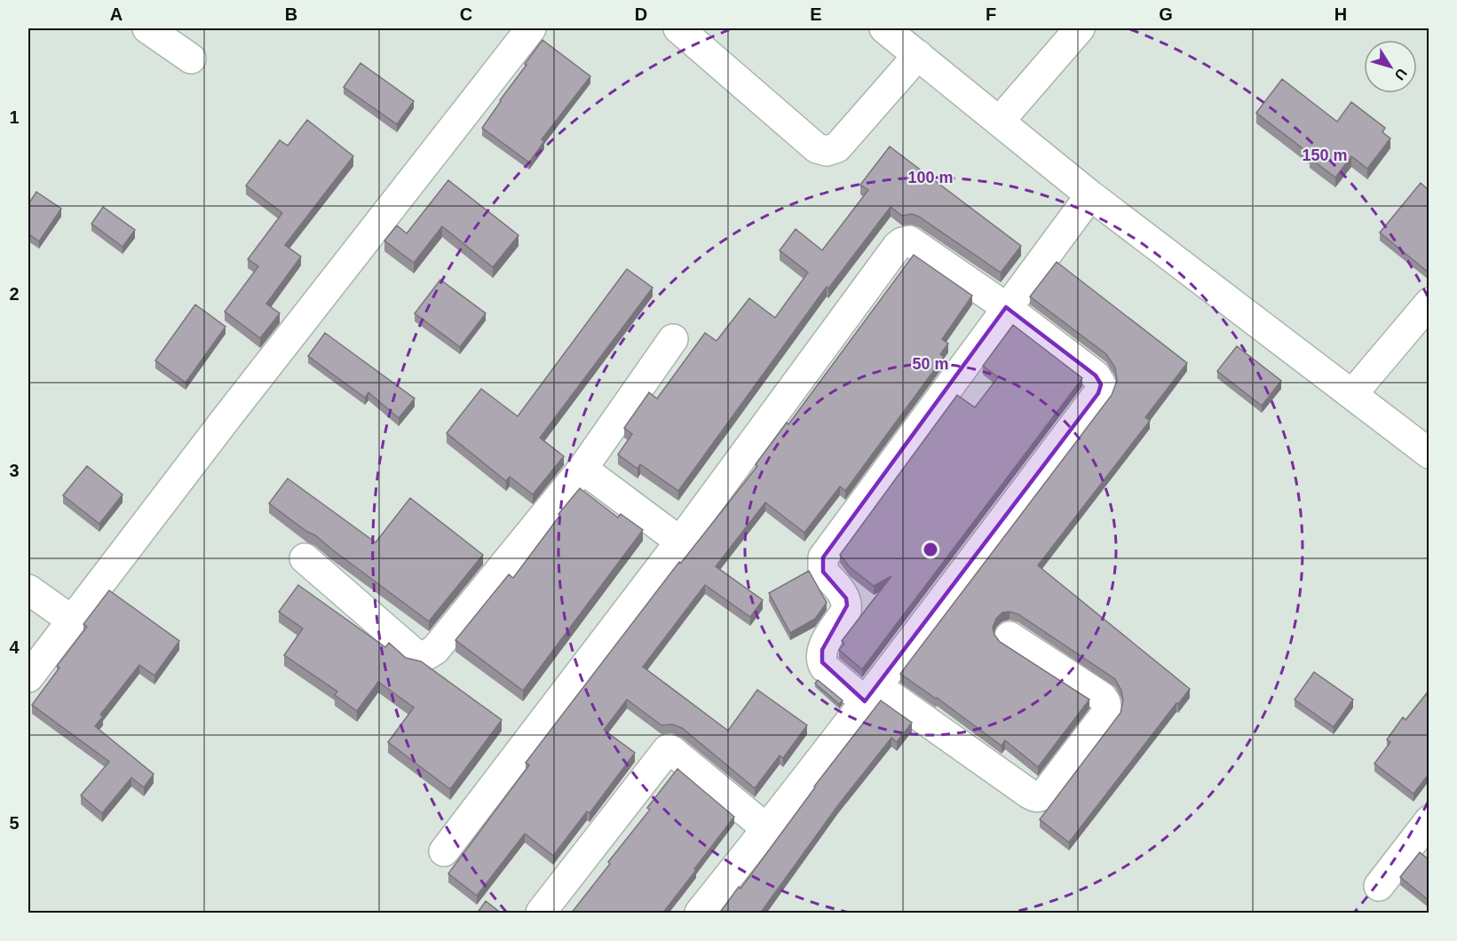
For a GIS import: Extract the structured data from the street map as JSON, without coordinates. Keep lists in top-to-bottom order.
{
  "north": "bottom right",
  "grid": {
    "columns": [
      "A",
      "B",
      "C",
      "D",
      "E",
      "F",
      "G",
      "H"
    ],
    "rows": [
      "1",
      "2",
      "3",
      "4",
      "5"
    ]
  },
  "rings": ["150 m", "100 m", "50 m"]
}
